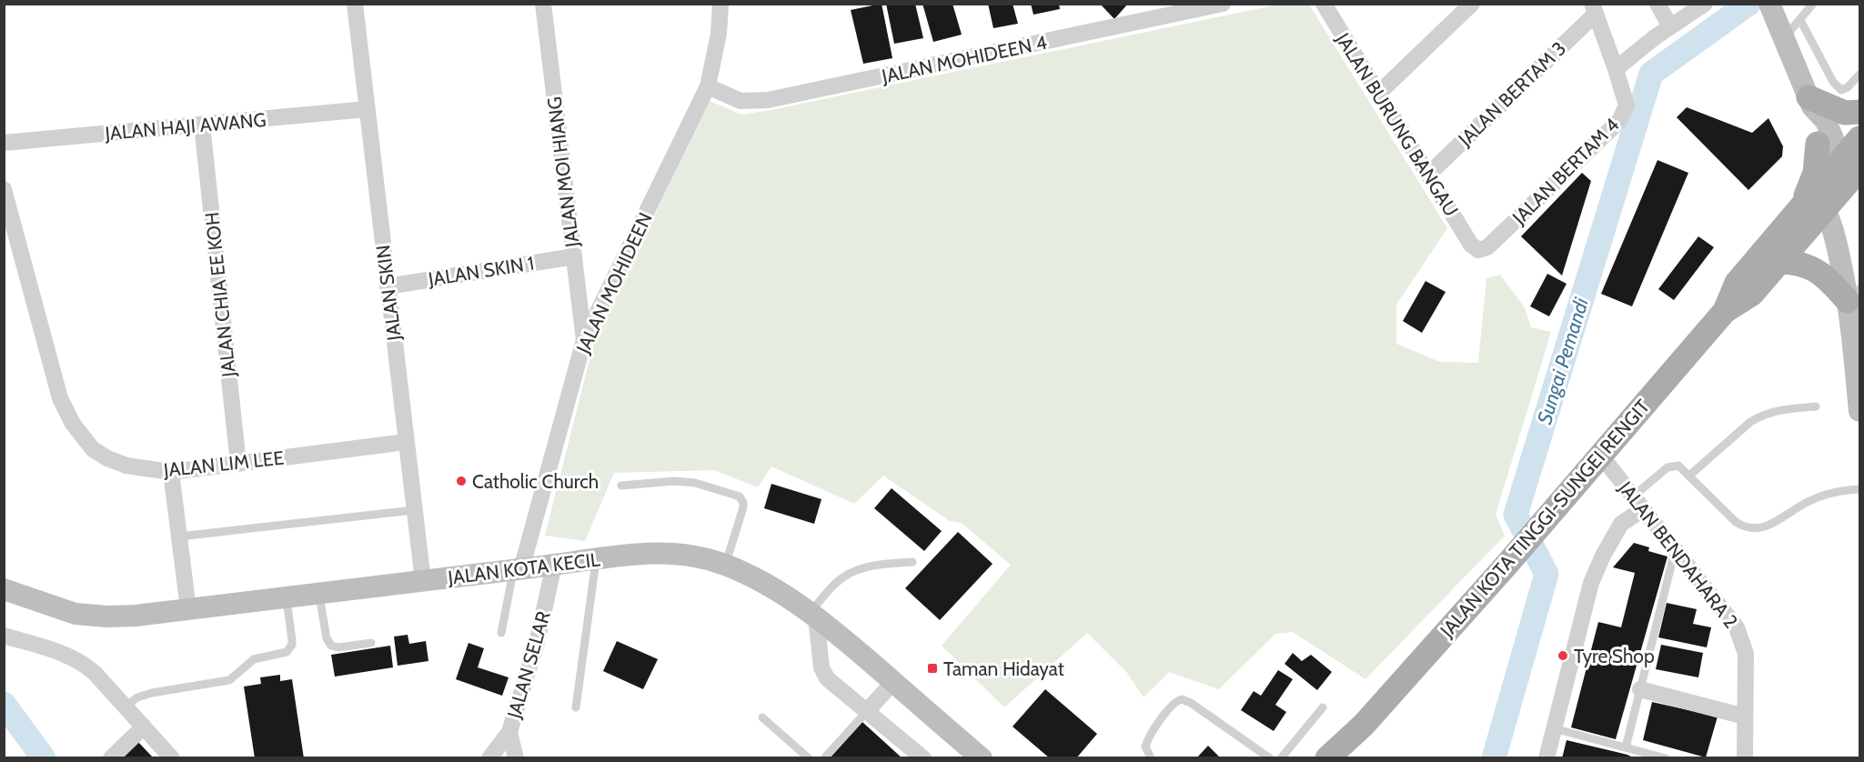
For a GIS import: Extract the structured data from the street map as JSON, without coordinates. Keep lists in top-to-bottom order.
{
  "streets": {
    "main road": ["JALAN KOTA TINGGI-SUNGEI RENGIT"],
    "street": [
      "JALAN MOHIDEEN 4",
      "JALAN BERTAM 3",
      "JALAN BURUNG BANGAU",
      "JALAN HAJI AWANG",
      "JALAN BERTAM 4",
      "JALAN MOI HIANG",
      "JALAN SKIN 1",
      "JALAN MOHIDEEN",
      "JALAN SKIN",
      "JALAN CHIA EE KOH",
      "JALAN LIM LEE",
      "JALAN BENDAHARA 2",
      "JALAN KOTA KECIL",
      "JALAN SELAR"
    ]
  },
  "crossings": [
    ["JALAN MOHIDEEN 4", "JALAN MOHIDEEN"],
    ["JALAN BERTAM 3", "JALAN BURUNG BANGAU"],
    ["JALAN BURUNG BANGAU", "JALAN BERTAM 4"],
    ["JALAN HAJI AWANG", "JALAN SKIN"],
    ["JALAN HAJI AWANG", "JALAN CHIA EE KOH"],
    ["JALAN MOI HIANG", "JALAN SKIN 1"],
    ["JALAN MOI HIANG", "JALAN MOHIDEEN"],
    ["JALAN SKIN 1", "JALAN SKIN"],
    ["JALAN MOHIDEEN", "JALAN KOTA KECIL"],
    ["JALAN SKIN", "JALAN LIM LEE"],
    ["JALAN SKIN", "JALAN KOTA KECIL"],
    ["JALAN CHIA EE KOH", "JALAN LIM LEE"],
    ["JALAN KOTA TINGGI-SUNGEI RENGIT", "JALAN BENDAHARA 2"],
    ["JALAN KOTA KECIL", "JALAN SELAR"]
  ],
  "water": ["Sungai Pemandi"],
  "places": {
    "other": ["Catholic Church", "Tyre Shop"],
    "transit": ["Taman Hidayat"]
  }
}
